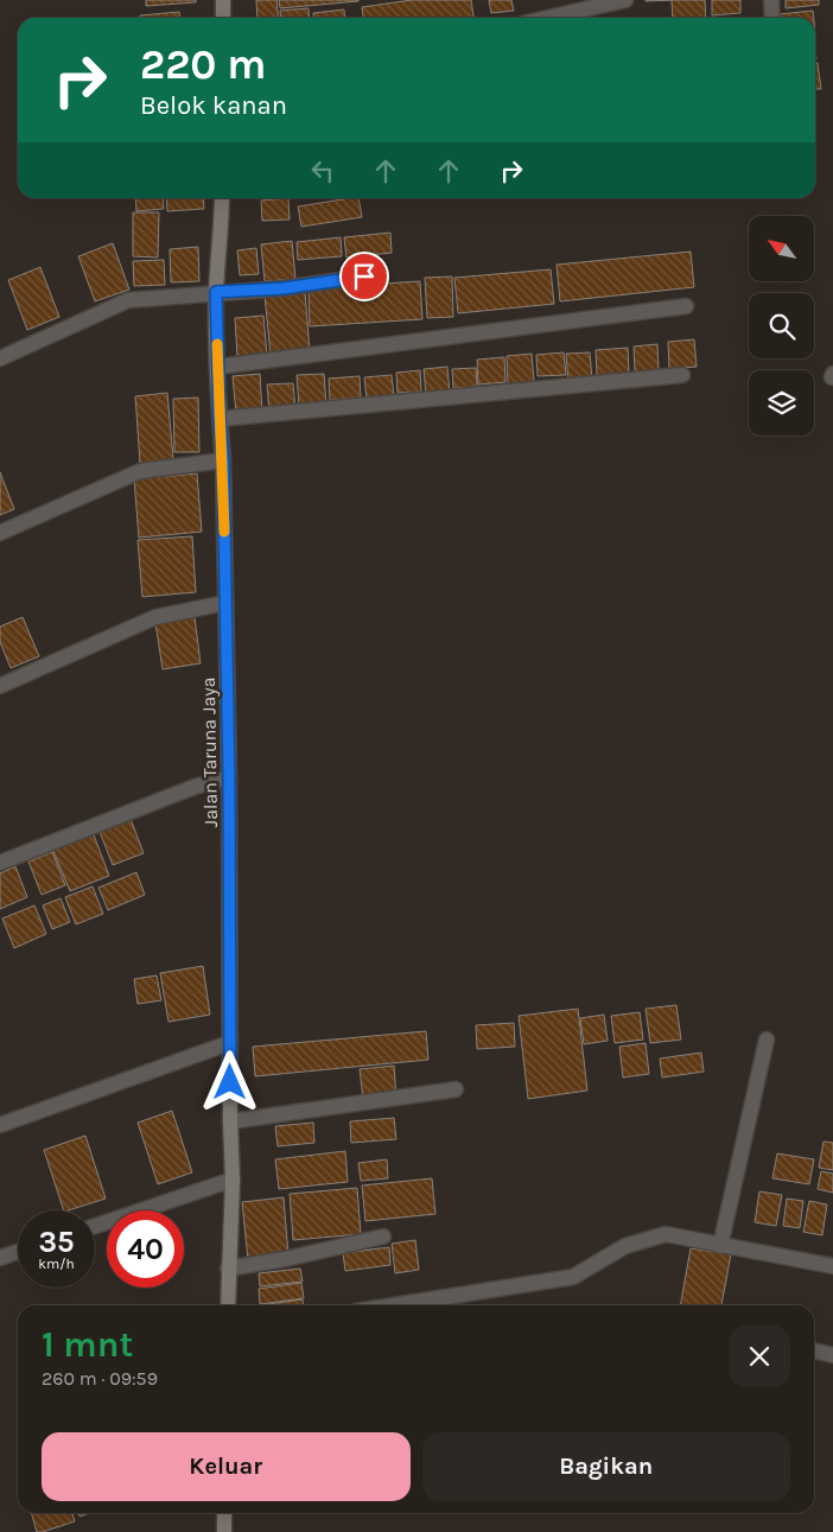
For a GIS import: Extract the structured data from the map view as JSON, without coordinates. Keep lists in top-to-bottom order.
{
  "streets": {
    "street": ["Jalan Taruna Jaya"]
  },
  "north": "top left",
  "page": {
    "turn": ["220 m", "Belok kanan"],
    "speed": "35 km/h",
    "limit": "40",
    "heading": ["1 mnt", "260 m · 09:59"],
    "buttons": ["Keluar", "Bagikan"]
  }
}
